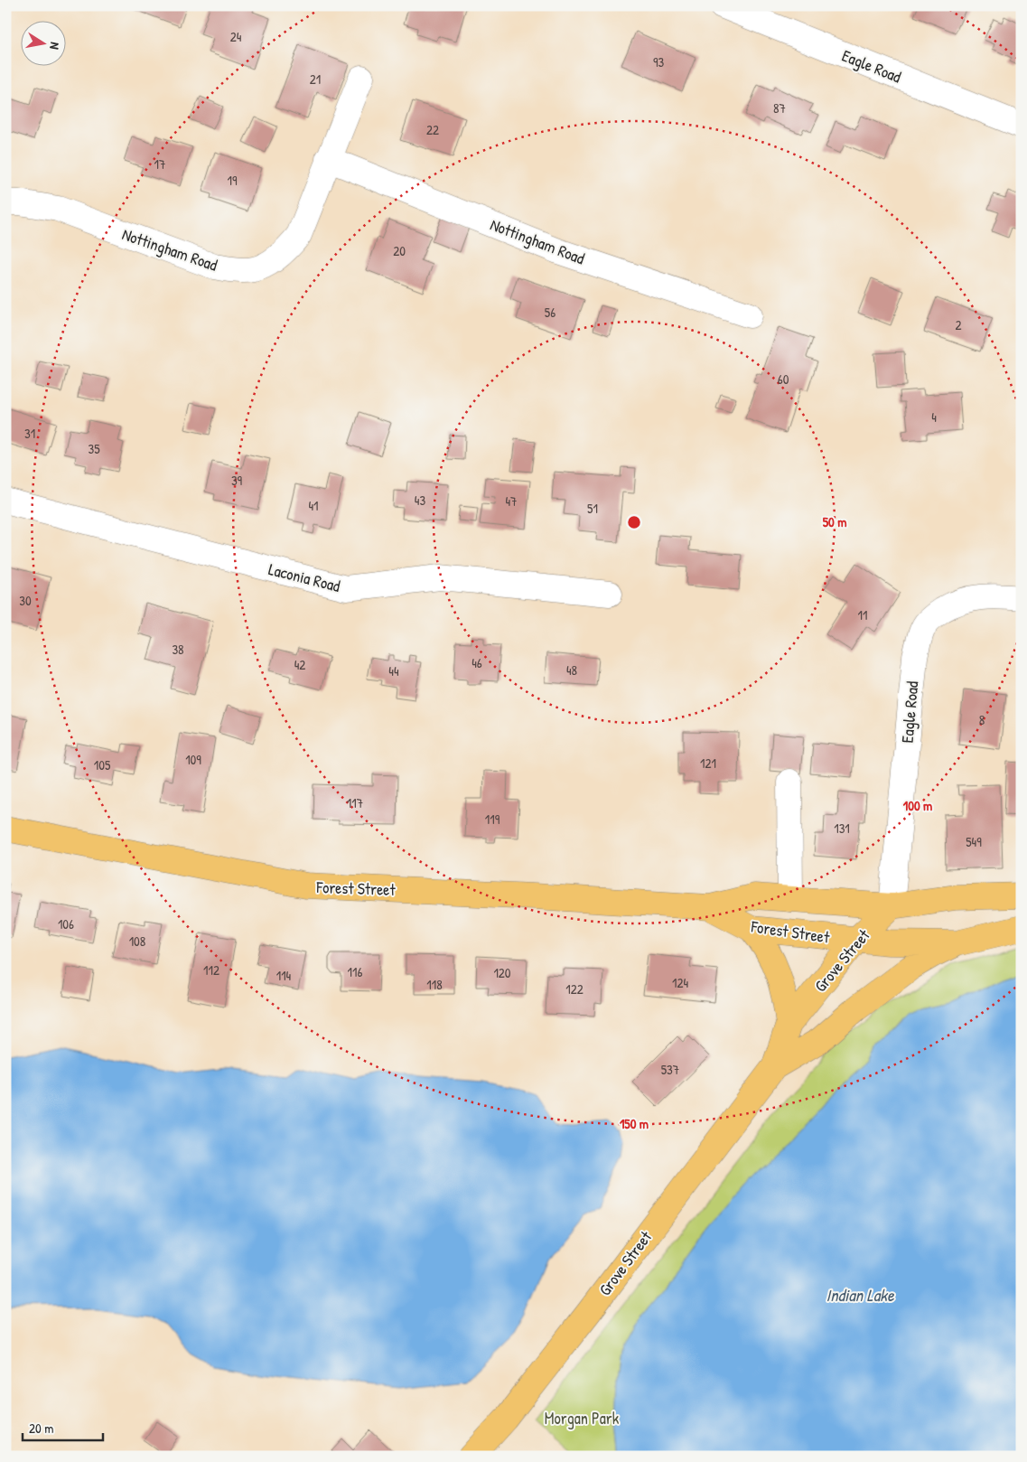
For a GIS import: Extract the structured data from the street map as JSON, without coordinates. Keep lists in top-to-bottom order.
{
  "streets": {
    "main road": ["Forest Street", "Grove Street"],
    "street": ["Eagle Road", "Nottingham Road", "Laconia Road"]
  },
  "crossings": [
    ["Eagle Road", "Forest Street"],
    ["Eagle Road", "Grove Street"],
    ["Forest Street", "Grove Street"]
  ],
  "water": ["Indian Lake"],
  "parks": ["Morgan Park"],
  "house_numbers": [
    "24",
    "93",
    "21",
    "87",
    "22",
    "17",
    "19",
    "20",
    "56",
    "2",
    "60",
    "4",
    "31",
    "35",
    "39",
    "43",
    "47",
    "41",
    "51",
    "30",
    "11",
    "38",
    "46",
    "42",
    "48",
    "44",
    "8",
    "109",
    "121",
    "105",
    "117",
    "119",
    "131",
    "549",
    "106",
    "108",
    "112",
    "116",
    "120",
    "114",
    "124",
    "118",
    "122",
    "537"
  ],
  "scale_bar": "20 m",
  "north": "right",
  "rings": ["50 m", "100 m", "150 m"]
}
